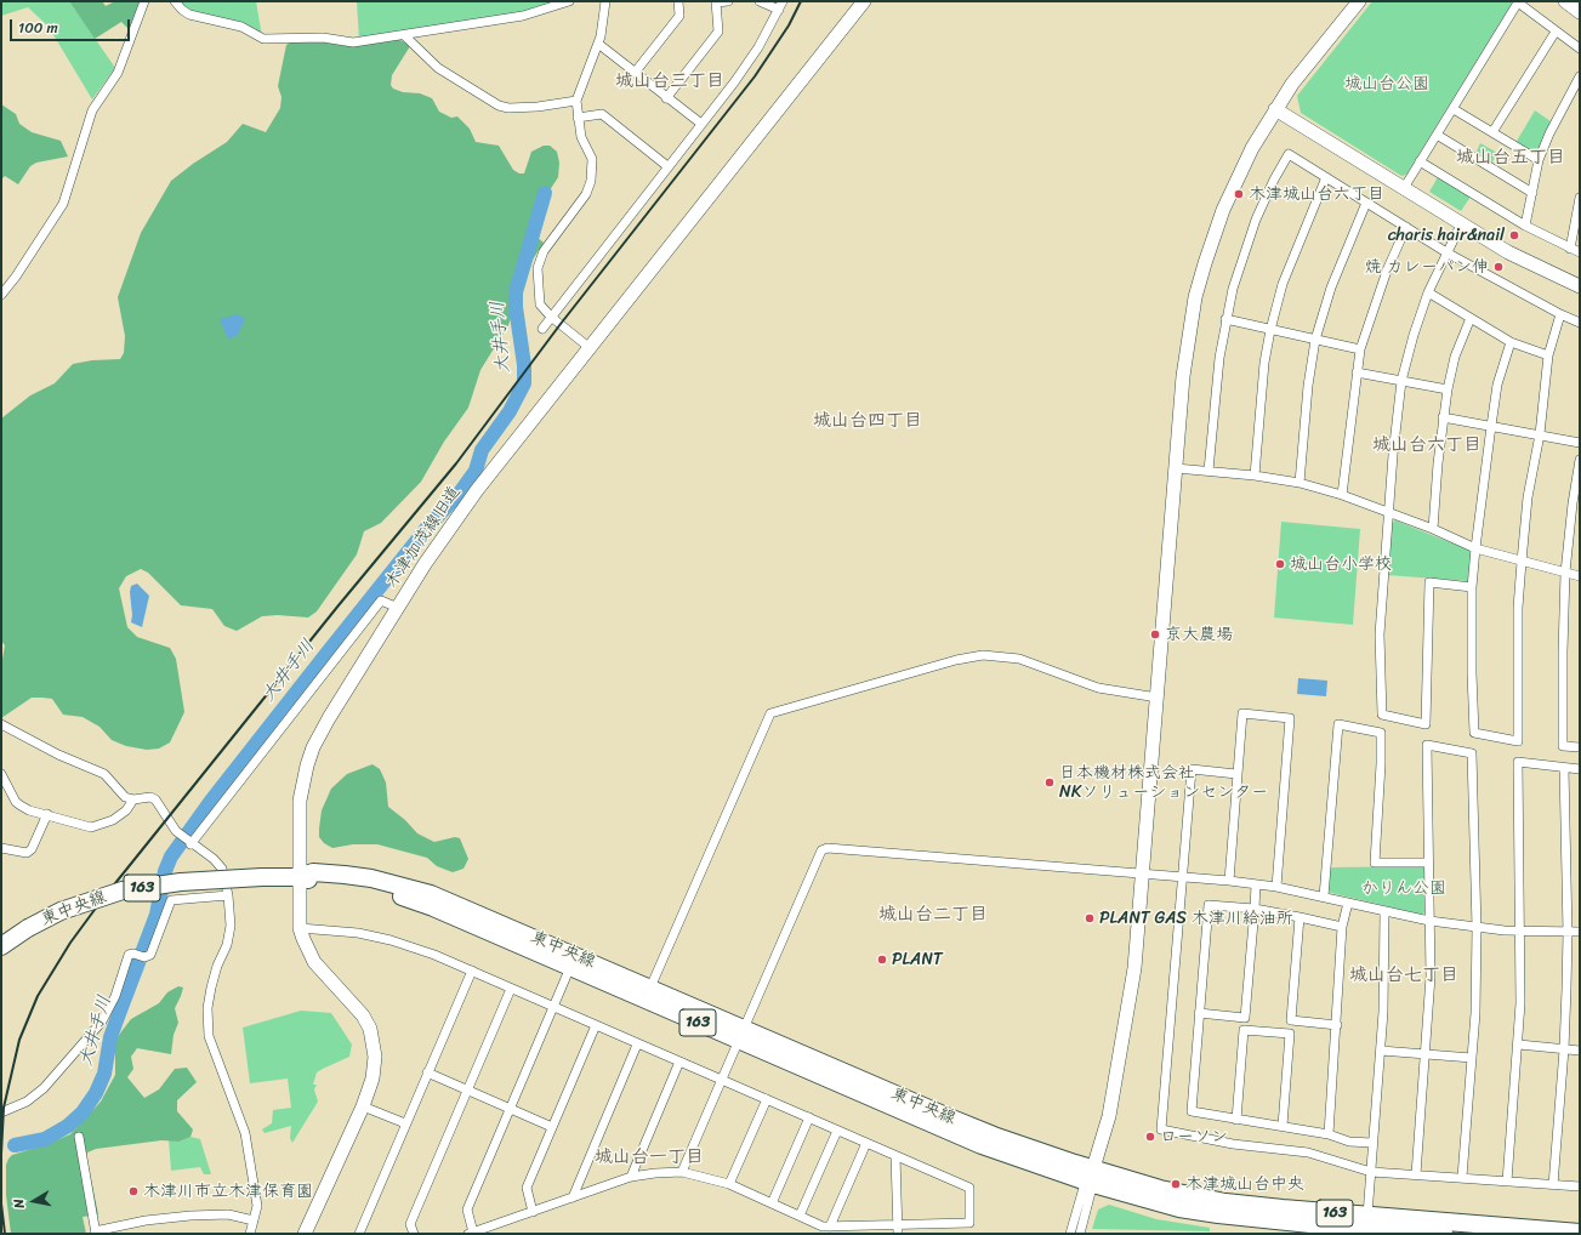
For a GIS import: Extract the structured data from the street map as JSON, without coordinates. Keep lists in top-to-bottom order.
{
  "streets": {
    "highway": ["163", "東中央線"],
    "street": ["木津加茂線旧道"]
  },
  "districts": [
    "城山台三丁目",
    "城山台五丁目",
    "城山台四丁目",
    "城山台六丁目",
    "城山台二丁目",
    "城山台七丁目",
    "城山台一丁目"
  ],
  "water": ["大井手川"],
  "parks": ["城山台公園", "かりん公園"],
  "places": [
    "木津城山台六丁目",
    "charis hair&nail",
    "焼 カレーパン伸",
    "城山台小学校",
    "京大農場",
    "日本機材株式会社 NKソリューションセンター",
    "PLANT GAS 木津川給油所",
    "PLANT",
    "ローソン",
    "木津城山台中央",
    "木津川市立木津保育園"
  ],
  "scale_bar": "100 m",
  "north": "left"
}
